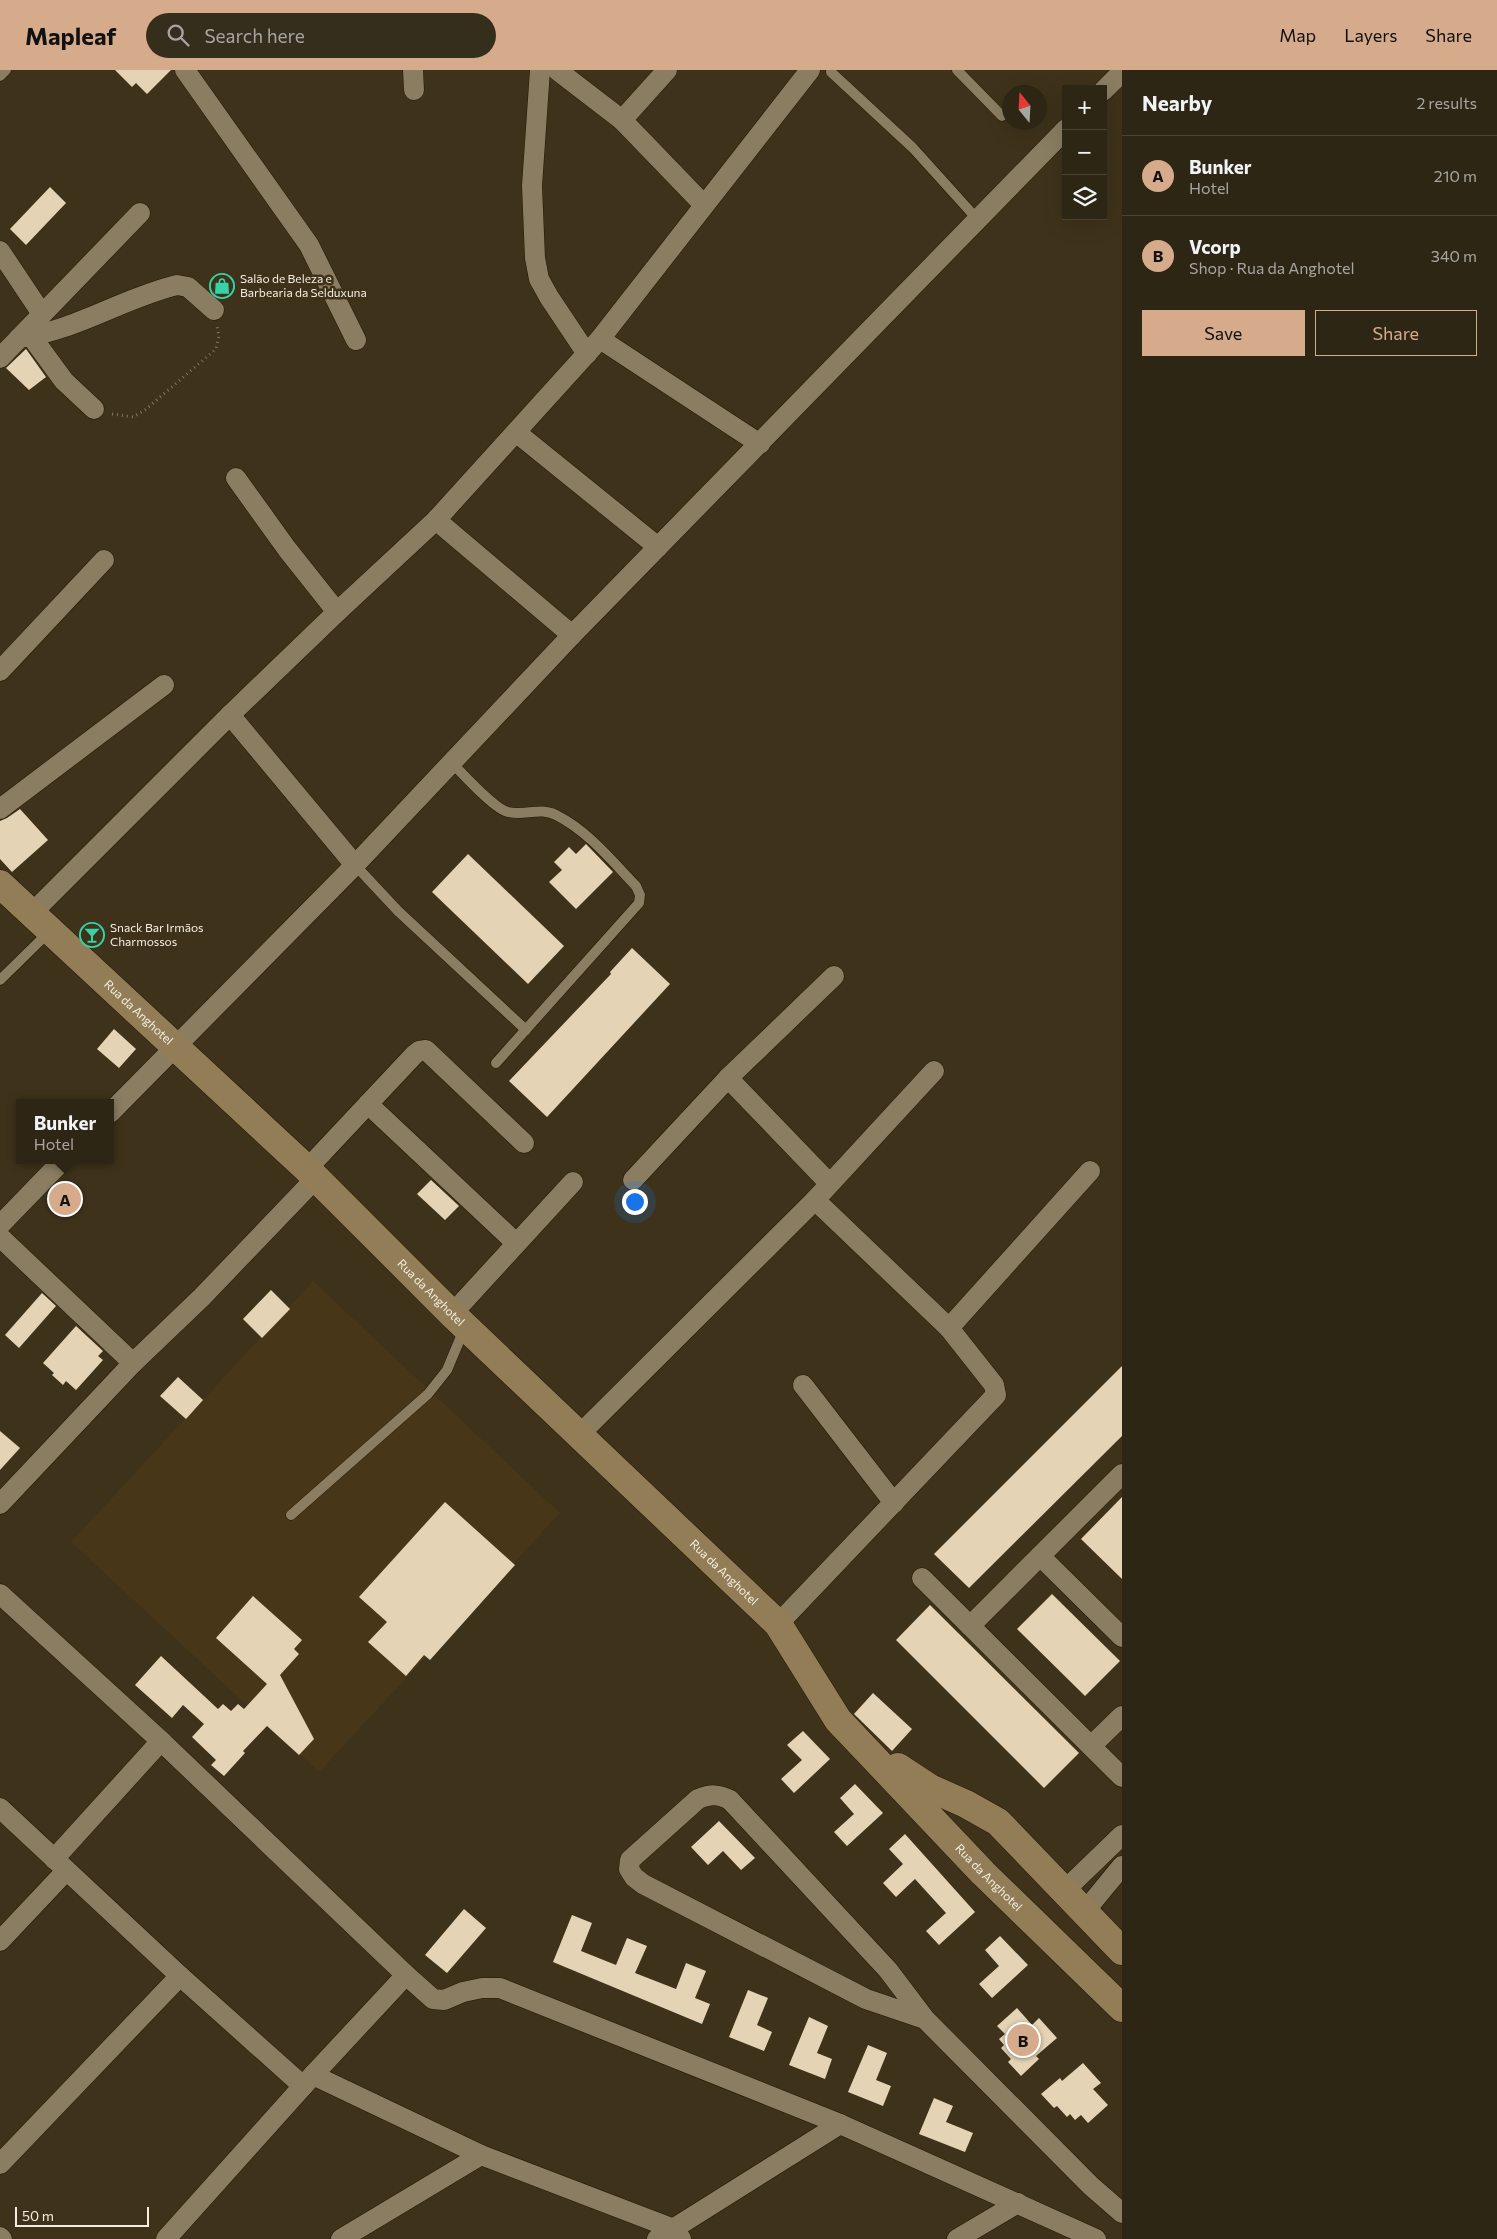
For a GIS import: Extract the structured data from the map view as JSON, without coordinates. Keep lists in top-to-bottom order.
{
  "streets": {
    "main road": ["Rua da Anghotel"]
  },
  "places": {
    "shop": ["Salão de Beleza e Barbearia da Selduxuna"],
    "bar": ["Snack Bar Irmãos Charmossos"]
  },
  "scale_bar": "50 m",
  "north": "top",
  "page": {
    "header": "Mapleaf",
    "search": "Search here",
    "nav": ["Map", "Layers", "Share"],
    "heading": ["Nearby", "2 results"],
    "map_buttons": ["+", "−"],
    "list": [
      {
        "mark": "A",
        "name": "Bunker",
        "note": "Hotel",
        "value": "210 m"
      },
      {
        "mark": "B",
        "name": "Vcorp",
        "note": "Shop · Rua da Anghotel",
        "value": "340 m"
      }
    ],
    "buttons": ["Save", "Share"],
    "popup": ["Bunker", "Hotel"],
    "pins": ["A", "B"],
    "scale": "50 m"
  }
}
